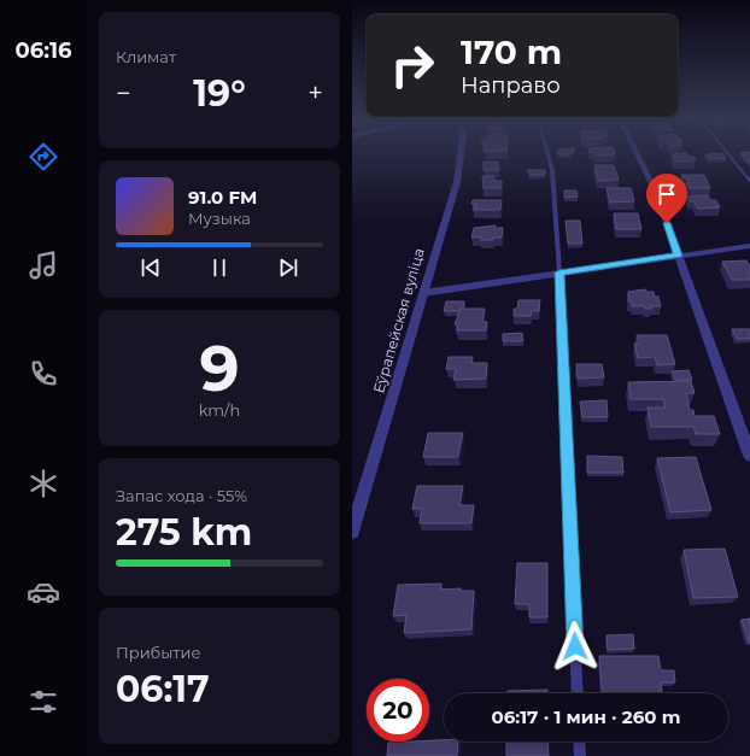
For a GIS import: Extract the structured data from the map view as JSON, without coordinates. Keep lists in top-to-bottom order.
{
  "streets": {
    "street": ["Еўрапейская вуліца"]
  },
  "page": {
    "tabs": "06:16",
    "tile": [
      "Климат",
      ["9", "km/h"],
      ["Запас хода · 55%", "275 km"],
      ["Прибытие", "06:17"]
    ],
    "turn": ["170 m", "Направо"],
    "heat": ["−", "19°", "+"],
    "song": ["91.0 FM", "Музыка"],
    "limit": "20",
    "trip": "06:17 · 1 мин · 260 m"
  }
}
